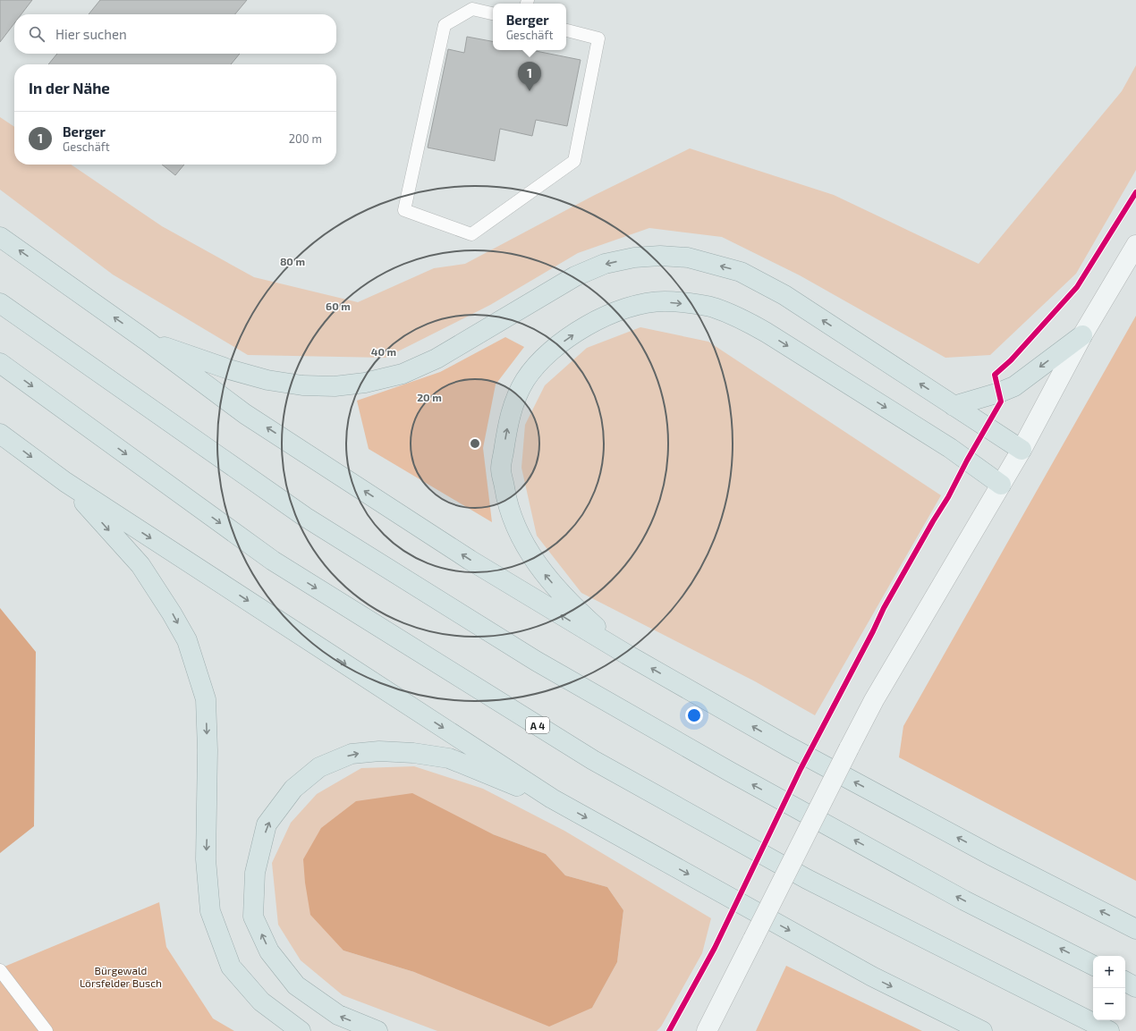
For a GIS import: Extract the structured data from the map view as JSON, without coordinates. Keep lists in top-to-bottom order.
{
  "streets": {
    "highway": ["A 4"]
  },
  "parks": ["Bürgewald Lörsfelder Busch"],
  "page": {
    "popup": ["Berger", "Geschäft"],
    "search": "Hier suchen",
    "pins": "1",
    "heading": "In der Nähe",
    "list": [
      {
        "mark": "1",
        "name": "Berger",
        "note": "Geschäft",
        "value": "200 m"
      }
    ],
    "map_buttons": ["+", "−"]
  },
  "rings": [
    "80 m",
    "60 m",
    "40 m",
    "20 m"
  ]
}
